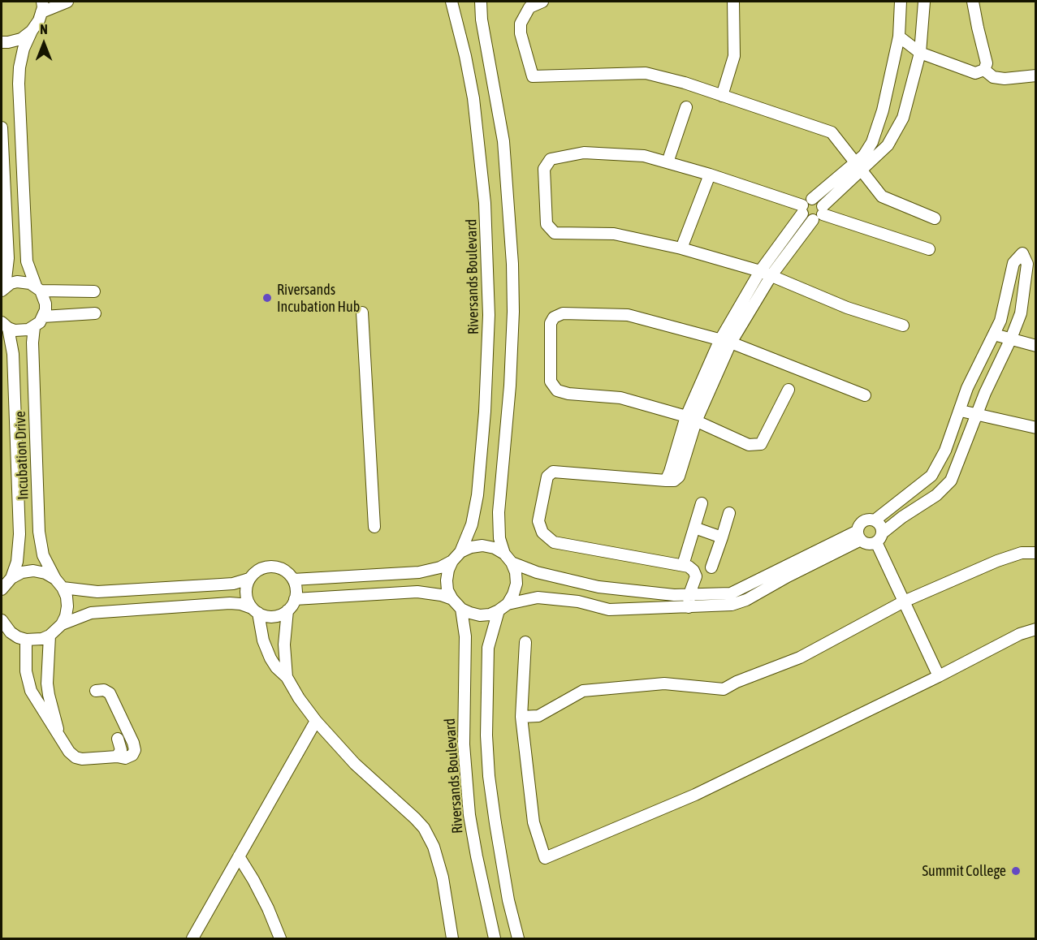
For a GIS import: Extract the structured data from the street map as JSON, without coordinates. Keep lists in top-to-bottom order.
{
  "streets": {
    "street": ["Riversands Boulevard", "Incubation Drive"]
  },
  "places": ["Riversands Incubation Hub", "Summit College"],
  "north": "top"
}
